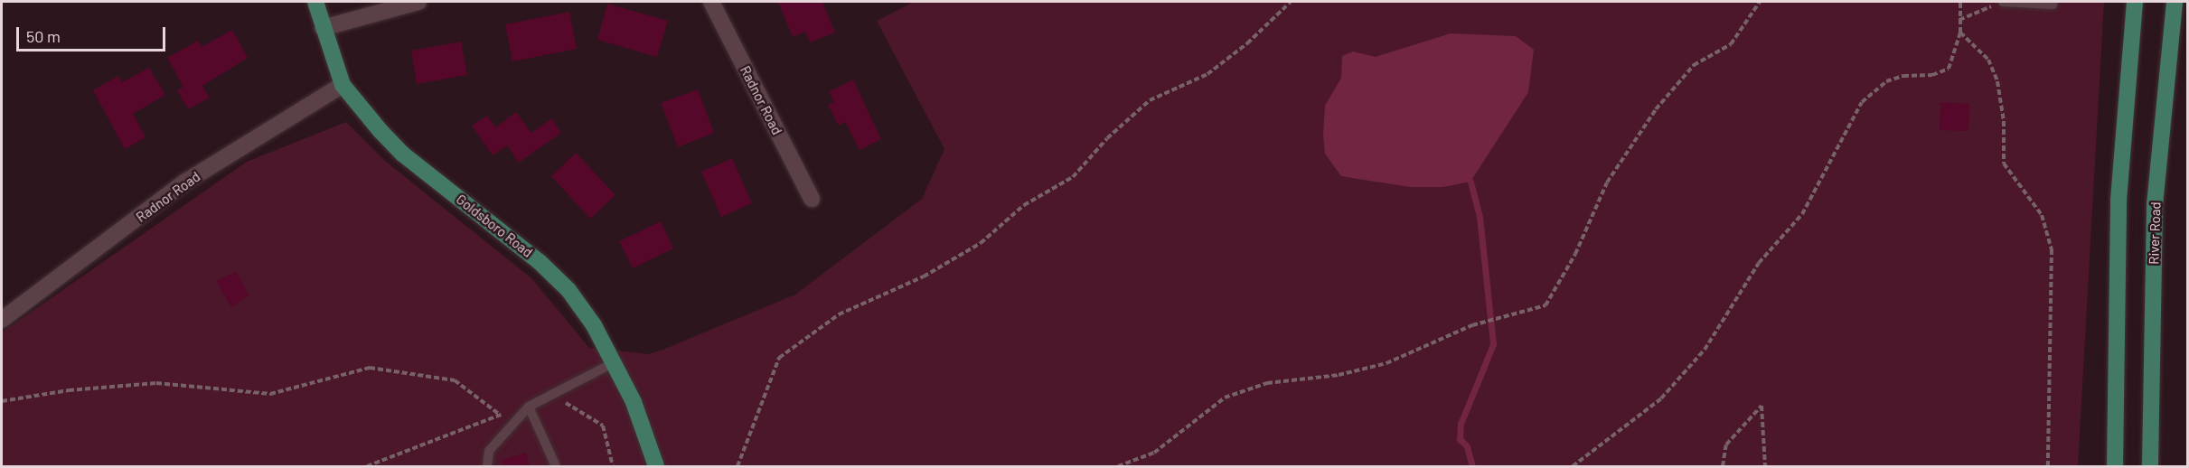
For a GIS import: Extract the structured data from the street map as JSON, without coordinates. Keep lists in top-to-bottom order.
{
  "streets": {
    "main road": ["Goldsboro Road", "River Road"],
    "street": ["Radnor Road"]
  },
  "crossings": [
    ["Radnor Road", "Goldsboro Road"]
  ],
  "scale_bar": "50 m"
}
